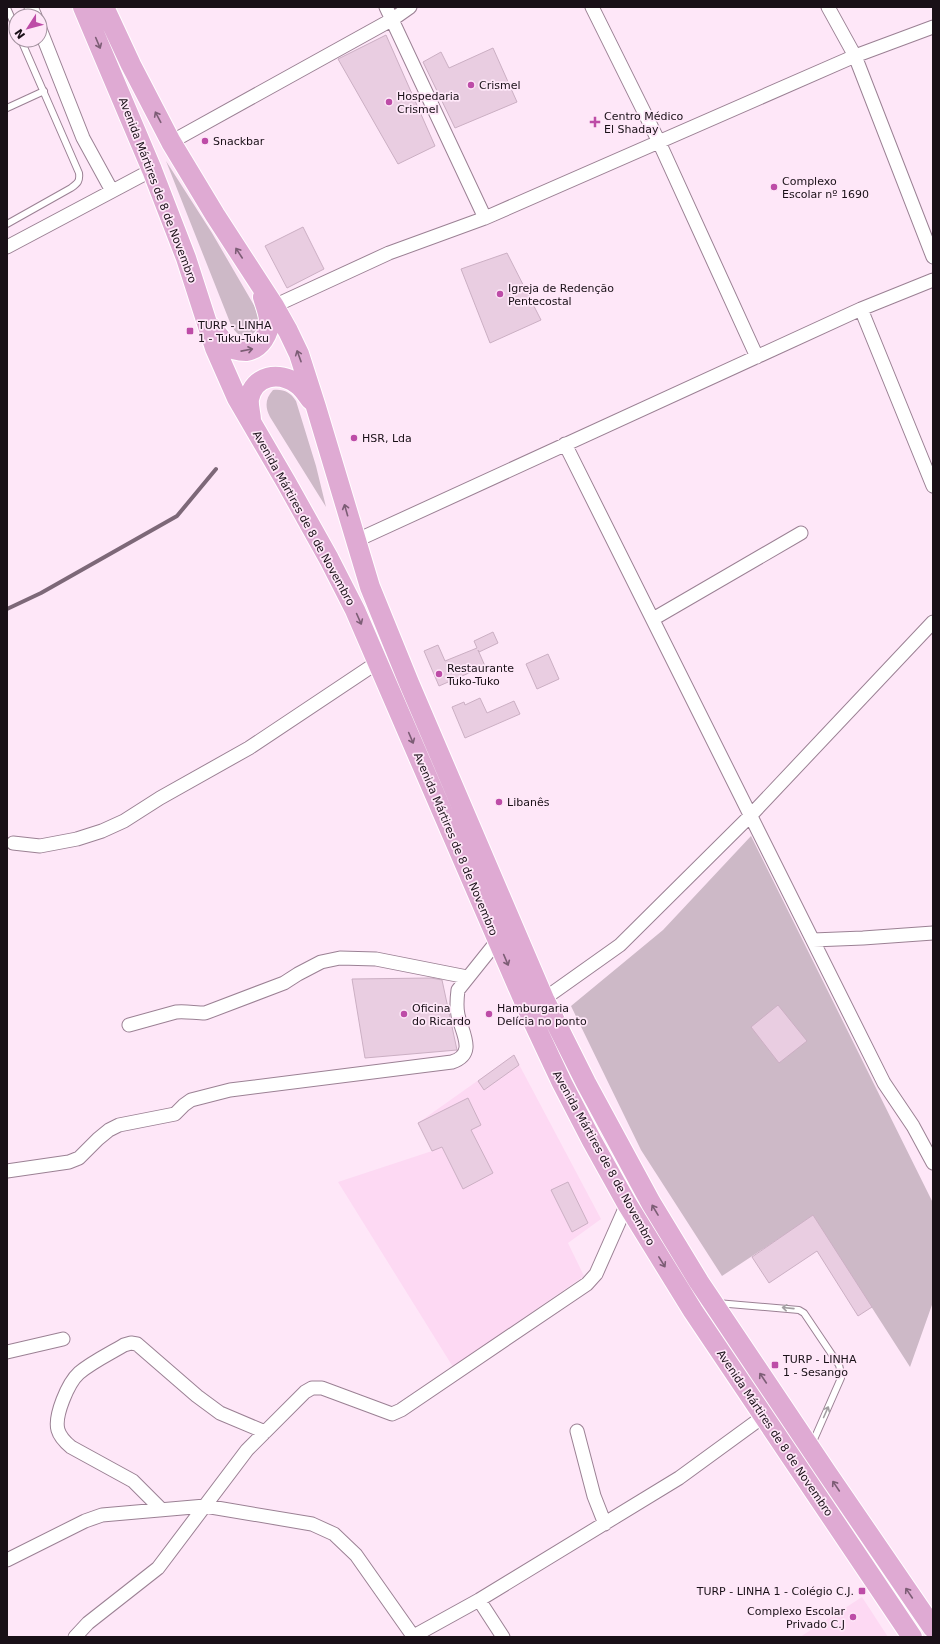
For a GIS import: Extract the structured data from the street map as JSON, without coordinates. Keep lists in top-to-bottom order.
{
  "streets": {
    "main road": ["Avenida Mártires de 8 de Novembro"]
  },
  "places": {
    "other": [
      "Crismel",
      "Hospedaria Crismel",
      "Snackbar",
      "Complexo Escolar nº 1690",
      "Igreja de Redenção Pentecostal",
      "HSR, Lda",
      "Restaurante Tuko-Tuko",
      "Libanês",
      "Oficina do Ricardo",
      "Hamburgaria Delícia no ponto",
      "Complexo Escolar Privado C.J"
    ],
    "health": ["Centro Médico El Shaday"],
    "transit": ["TURP - LINHA 1 - Tuku-Tuku", "TURP - LINHA 1 - Sesango", "TURP - LINHA 1 - Colégio C.J."]
  },
  "north": "bottom left"
}
